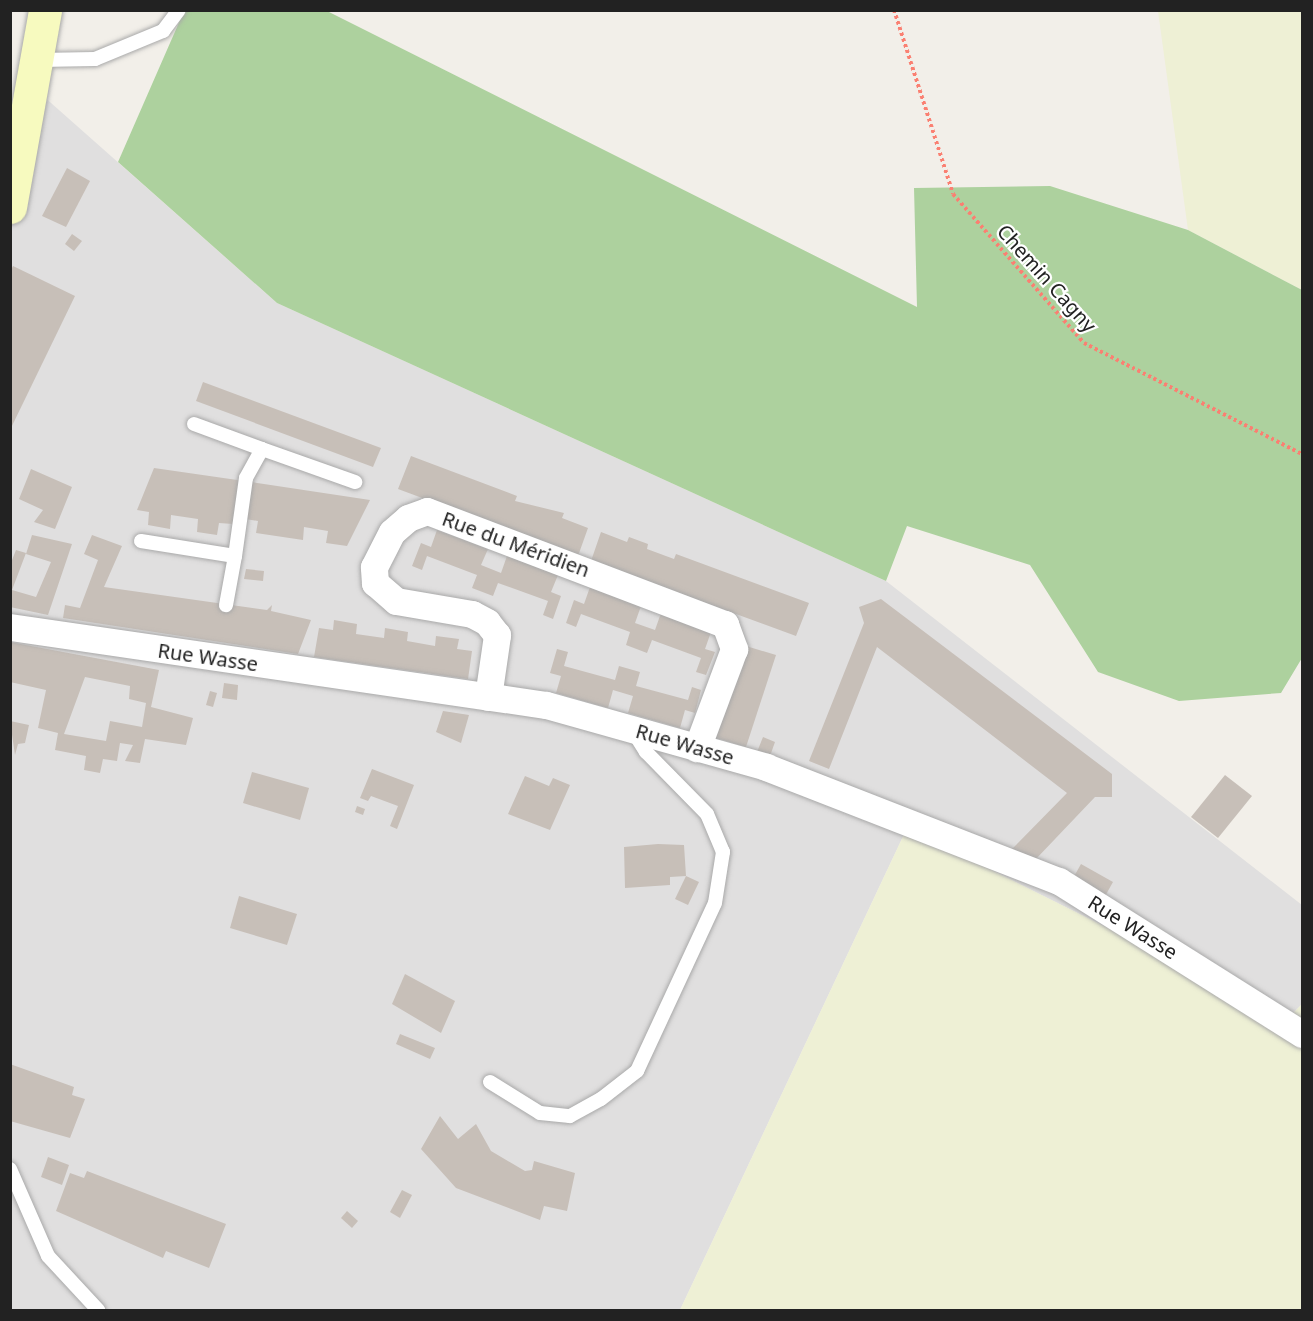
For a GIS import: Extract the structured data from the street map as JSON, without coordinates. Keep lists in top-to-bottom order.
{
  "streets": {
    "street": ["Rue du Méridien", "Rue Wasse"],
    "path": ["Chemin Cagny"]
  },
  "crossings": [
    ["Rue du Méridien", "Rue Wasse"]
  ]
}
